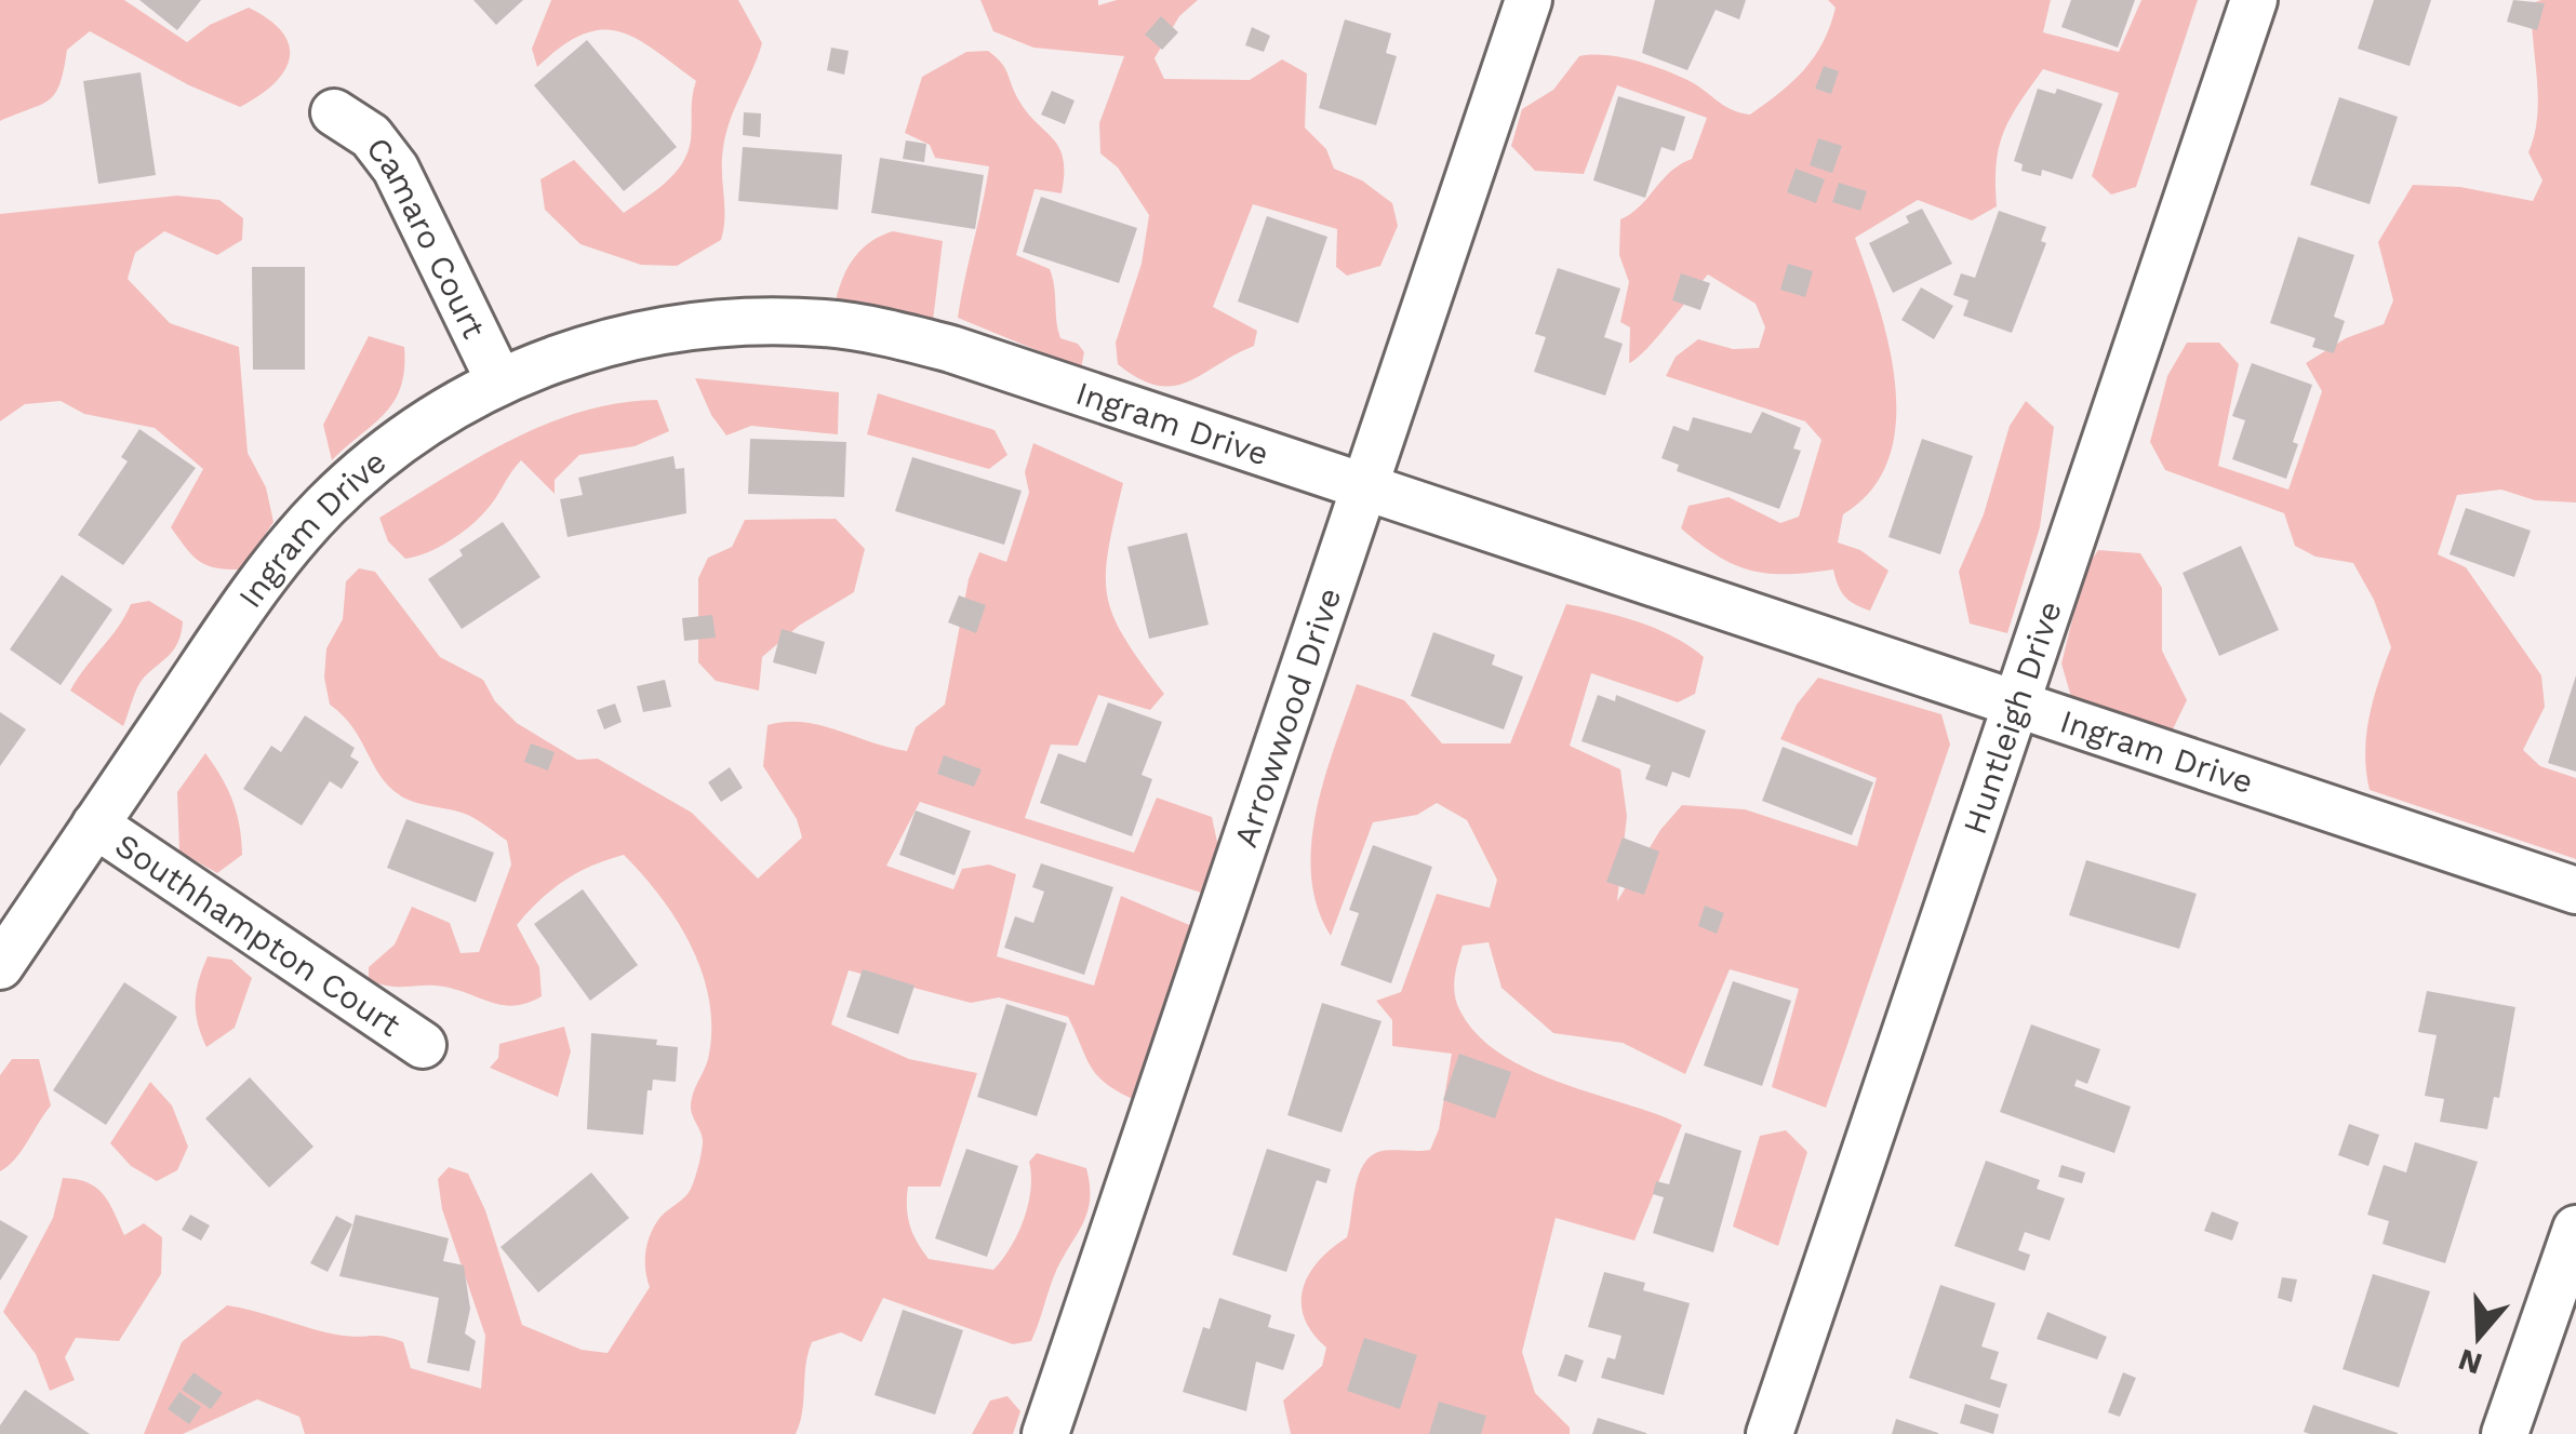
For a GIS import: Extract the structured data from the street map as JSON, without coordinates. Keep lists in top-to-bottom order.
{
  "streets": {
    "street": [
      "Camaro Court",
      "Ingram Drive",
      "Arrowwood Drive",
      "Huntleigh Drive",
      "Southhampton Court"
    ]
  },
  "crossings": [
    ["Camaro Court", "Ingram Drive"],
    ["Ingram Drive", "Arrowwood Drive"],
    ["Ingram Drive", "Huntleigh Drive"],
    ["Ingram Drive", "Southhampton Court"]
  ],
  "north": "bottom"
}
